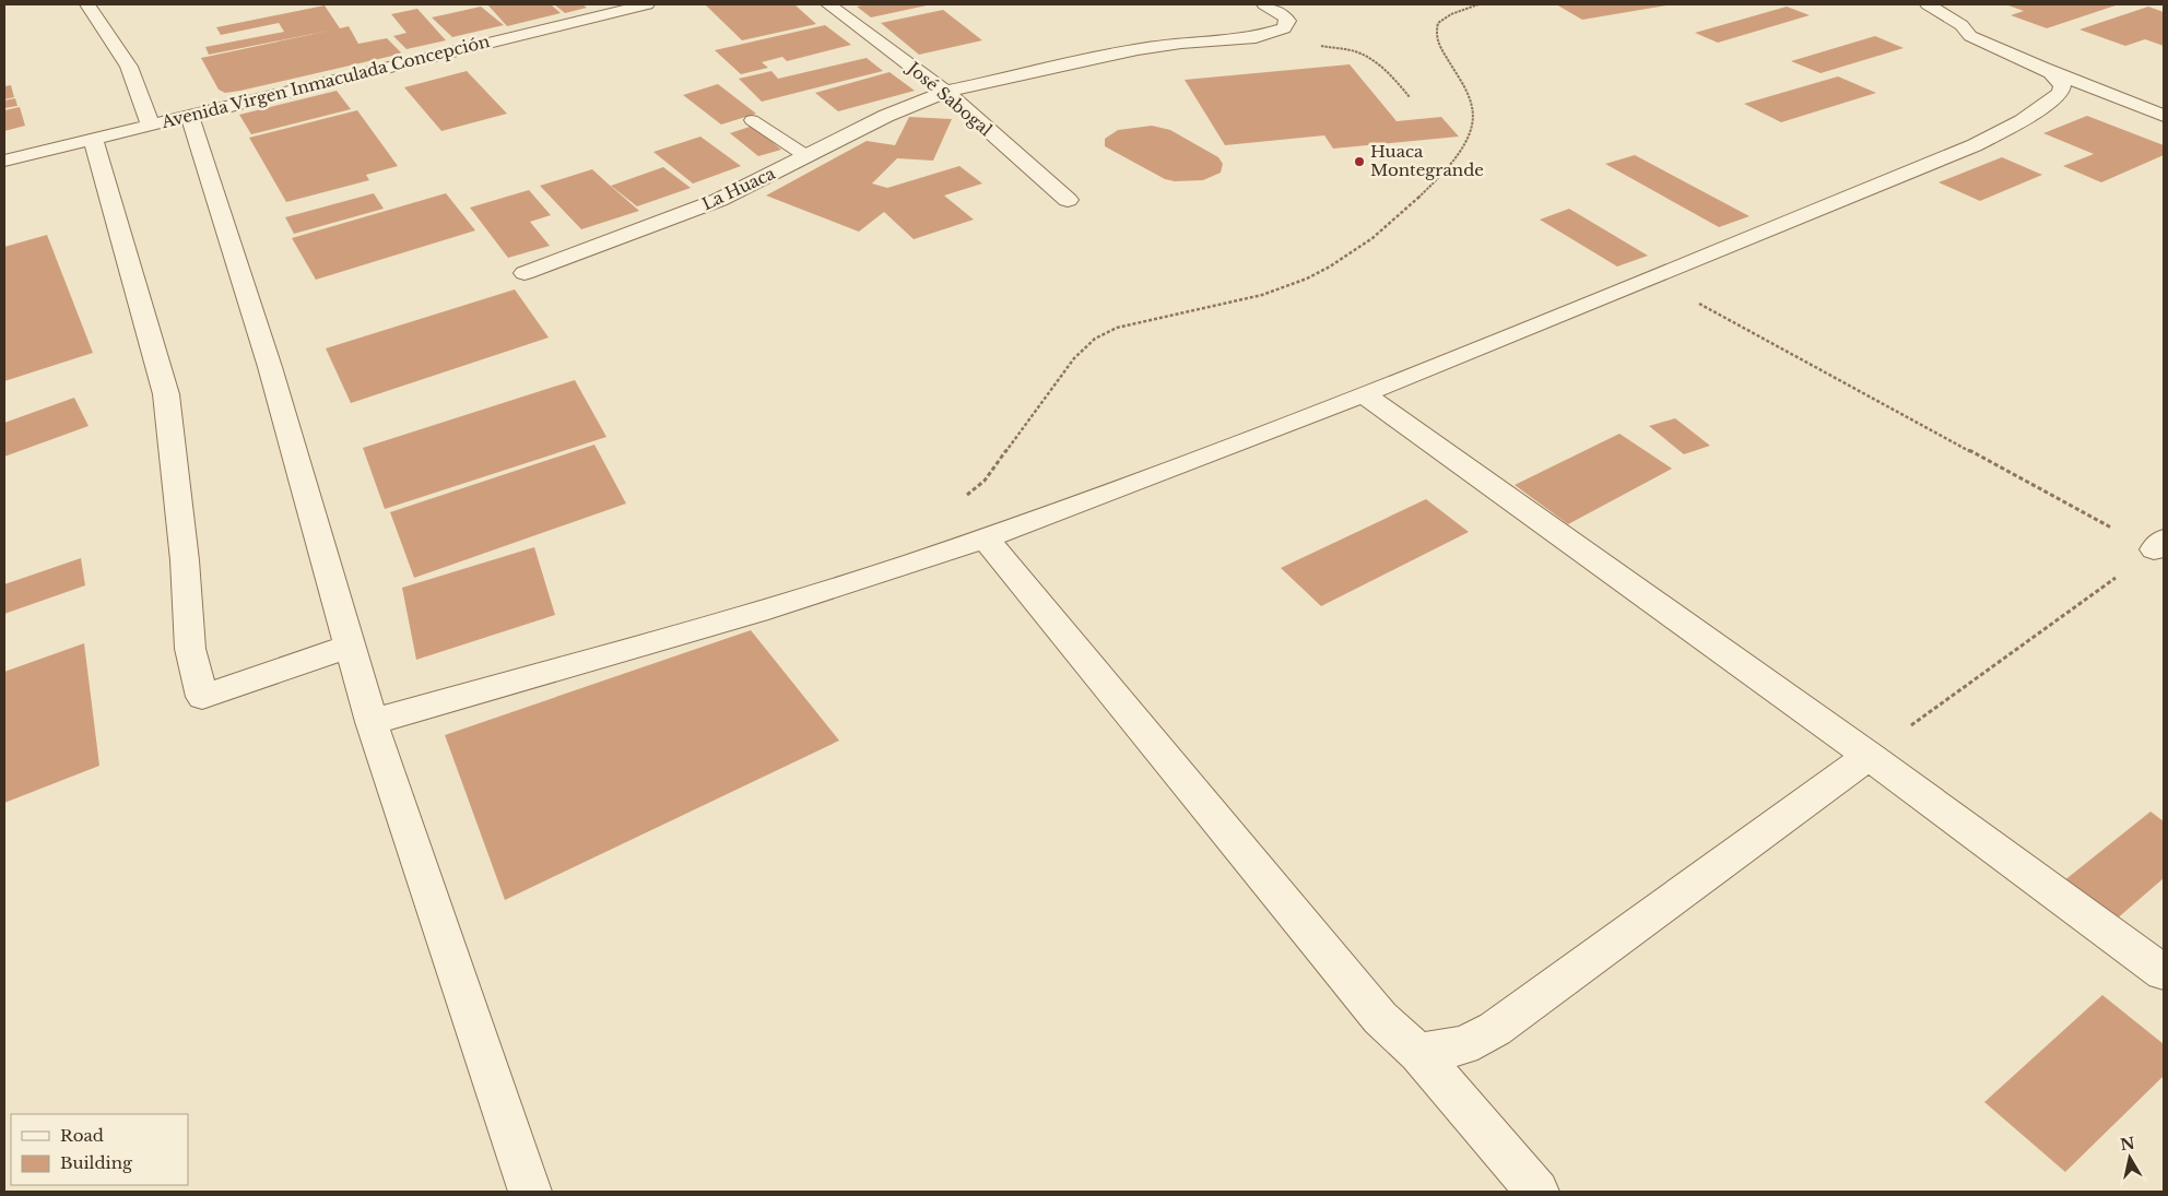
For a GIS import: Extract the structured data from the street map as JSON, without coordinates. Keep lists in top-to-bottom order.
{
  "streets": {
    "street": ["Avenida Virgen Inmaculada Concepción", "José Sabogal", "La Huaca"]
  },
  "crossings": [
    ["José Sabogal", "La Huaca"]
  ],
  "places": ["Huaca Montegrande"],
  "legend": ["Road", "Building"],
  "north": "top"
}
